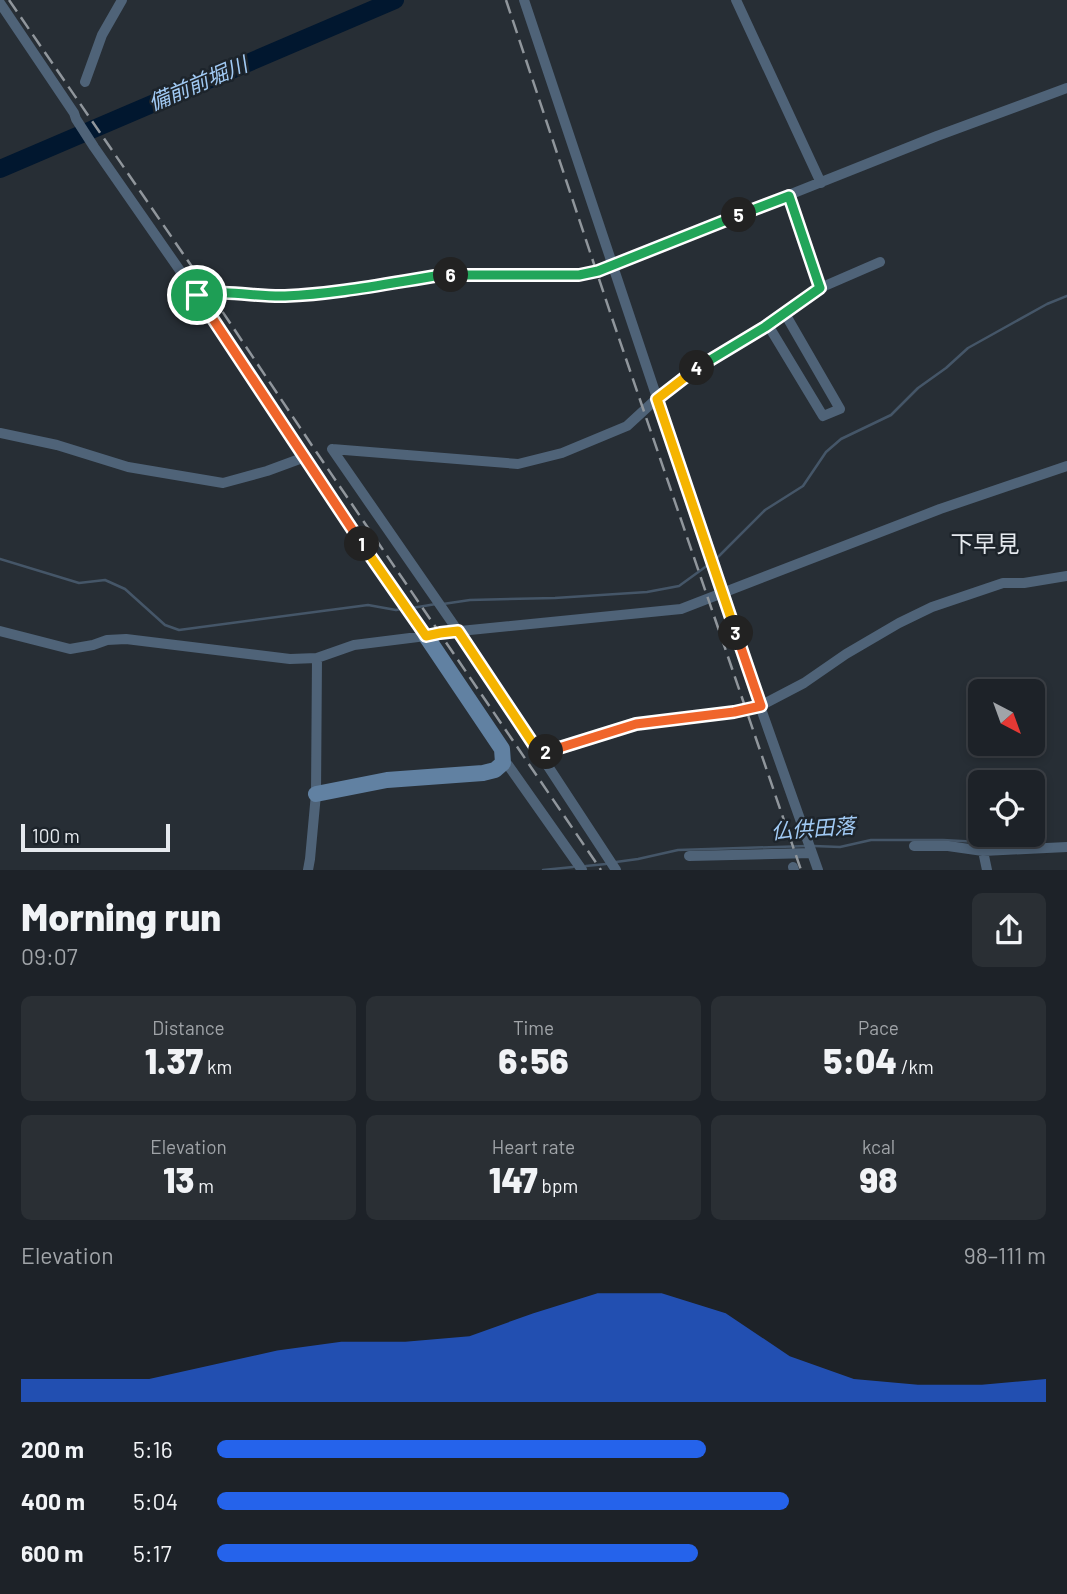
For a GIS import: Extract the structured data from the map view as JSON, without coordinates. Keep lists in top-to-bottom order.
{
  "districts": ["下早見"],
  "water": ["備前前堀川", "仏供田落"],
  "scale_bar": "100 m",
  "north": "bottom right",
  "page": {
    "pins": [
      "5",
      "6",
      "4",
      "1",
      "3",
      "2"
    ],
    "scale": "100 m",
    "heading": ["Morning run", "09:07"],
    "stats": [
      ["Distance", "1.37 km"],
      ["Time", "6:56"],
      ["Pace", "5:04 /km"],
      ["Elevation", "13 m"],
      ["Heart rate", "147 bpm"],
      ["kcal", "98"]
    ],
    "chart": ["Elevation", "98–111 m"],
    "list": [
      {
        "name": "200 m",
        "note": "5:16"
      },
      {
        "name": "400 m",
        "note": "5:04"
      },
      {
        "name": "600 m",
        "note": "5:17"
      }
    ]
  }
}
